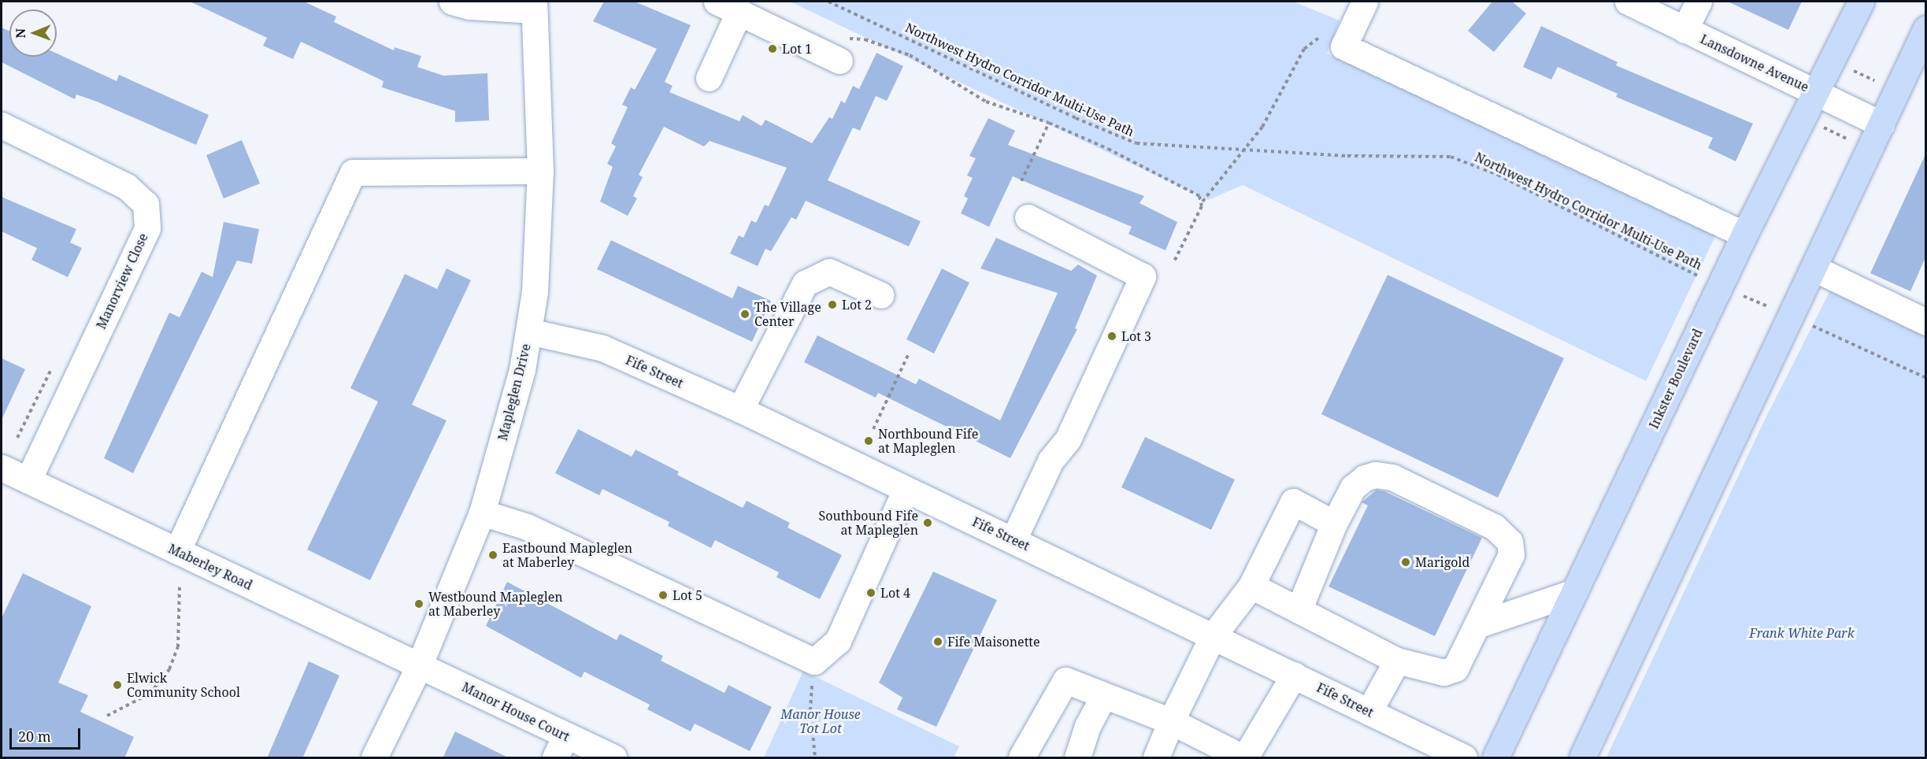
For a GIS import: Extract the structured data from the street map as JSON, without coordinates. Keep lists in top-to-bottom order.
{
  "streets": {
    "main road": ["Inkster Boulevard"],
    "street": [
      "Lansdowne Avenue",
      "Manorview Close",
      "Fife Street",
      "Mapleglen Drive",
      "Maberley Road",
      "Manor House Court"
    ],
    "path": ["Northwest Hydro Corridor Multi-Use Path"]
  },
  "crossings": [
    ["Lansdowne Avenue", "Inkster Boulevard"],
    ["Northwest Hydro Corridor Multi-Use Path", "Inkster Boulevard"],
    ["Manorview Close", "Maberley Road"],
    ["Fife Street", "Mapleglen Drive"],
    ["Mapleglen Drive", "Maberley Road"],
    ["Mapleglen Drive", "Manor House Court"],
    ["Maberley Road", "Manor House Court"]
  ],
  "parks": ["Frank White Park", "Manor House Tot Lot"],
  "places": [
    "Lot 1",
    "Lot 2",
    "The Village Center",
    "Lot 3",
    "Northbound Fife at Mapleglen",
    "Southbound Fife at Mapleglen",
    "Eastbound Mapleglen at Maberley",
    "Marigold",
    "Lot 4",
    "Lot 5",
    "Westbound Mapleglen at Maberley",
    "Fife Maisonette",
    "Elwick Community School"
  ],
  "scale_bar": "20 m",
  "north": "left"
}
